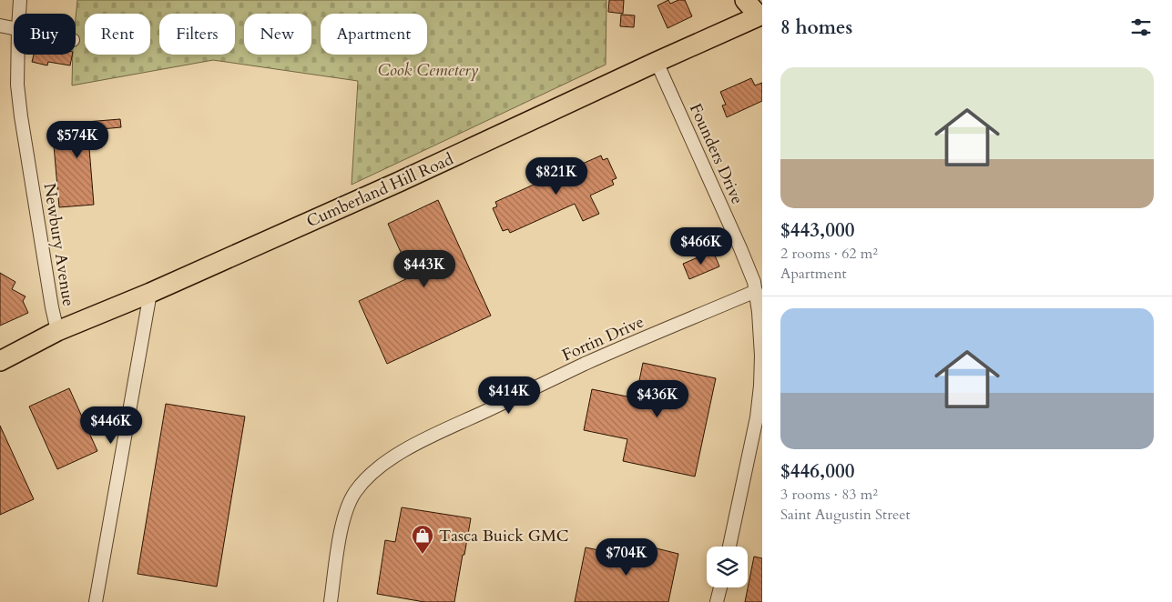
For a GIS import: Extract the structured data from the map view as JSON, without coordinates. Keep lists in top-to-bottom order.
{
  "streets": {
    "main road": ["Cumberland Hill Road"],
    "street": ["Founders Drive", "Newbury Avenue", "Fortin Drive"]
  },
  "crossings": [
    ["Founders Drive", "Cumberland Hill Road"],
    ["Founders Drive", "Fortin Drive"],
    ["Cumberland Hill Road", "Newbury Avenue"]
  ],
  "parks": ["Cook Cemetery"],
  "places": {
    "shop": ["Tasca Buick GMC"]
  },
  "page": {
    "heading": "8 homes",
    "chip": [
      "Buy",
      "Rent",
      "Filters",
      "New",
      "Apartment"
    ],
    "list": [
      {
        "name": "$443,000",
        "note": "2 rooms · 62 m² · Apartment"
      },
      {
        "name": "$446,000",
        "note": "3 rooms · 83 m² · Saint Augustin Street"
      }
    ],
    "price": [
      "$574K",
      "$821K",
      "$466K",
      "$443K",
      "$414K",
      "$436K",
      "$446K",
      "$704K"
    ]
  }
}
